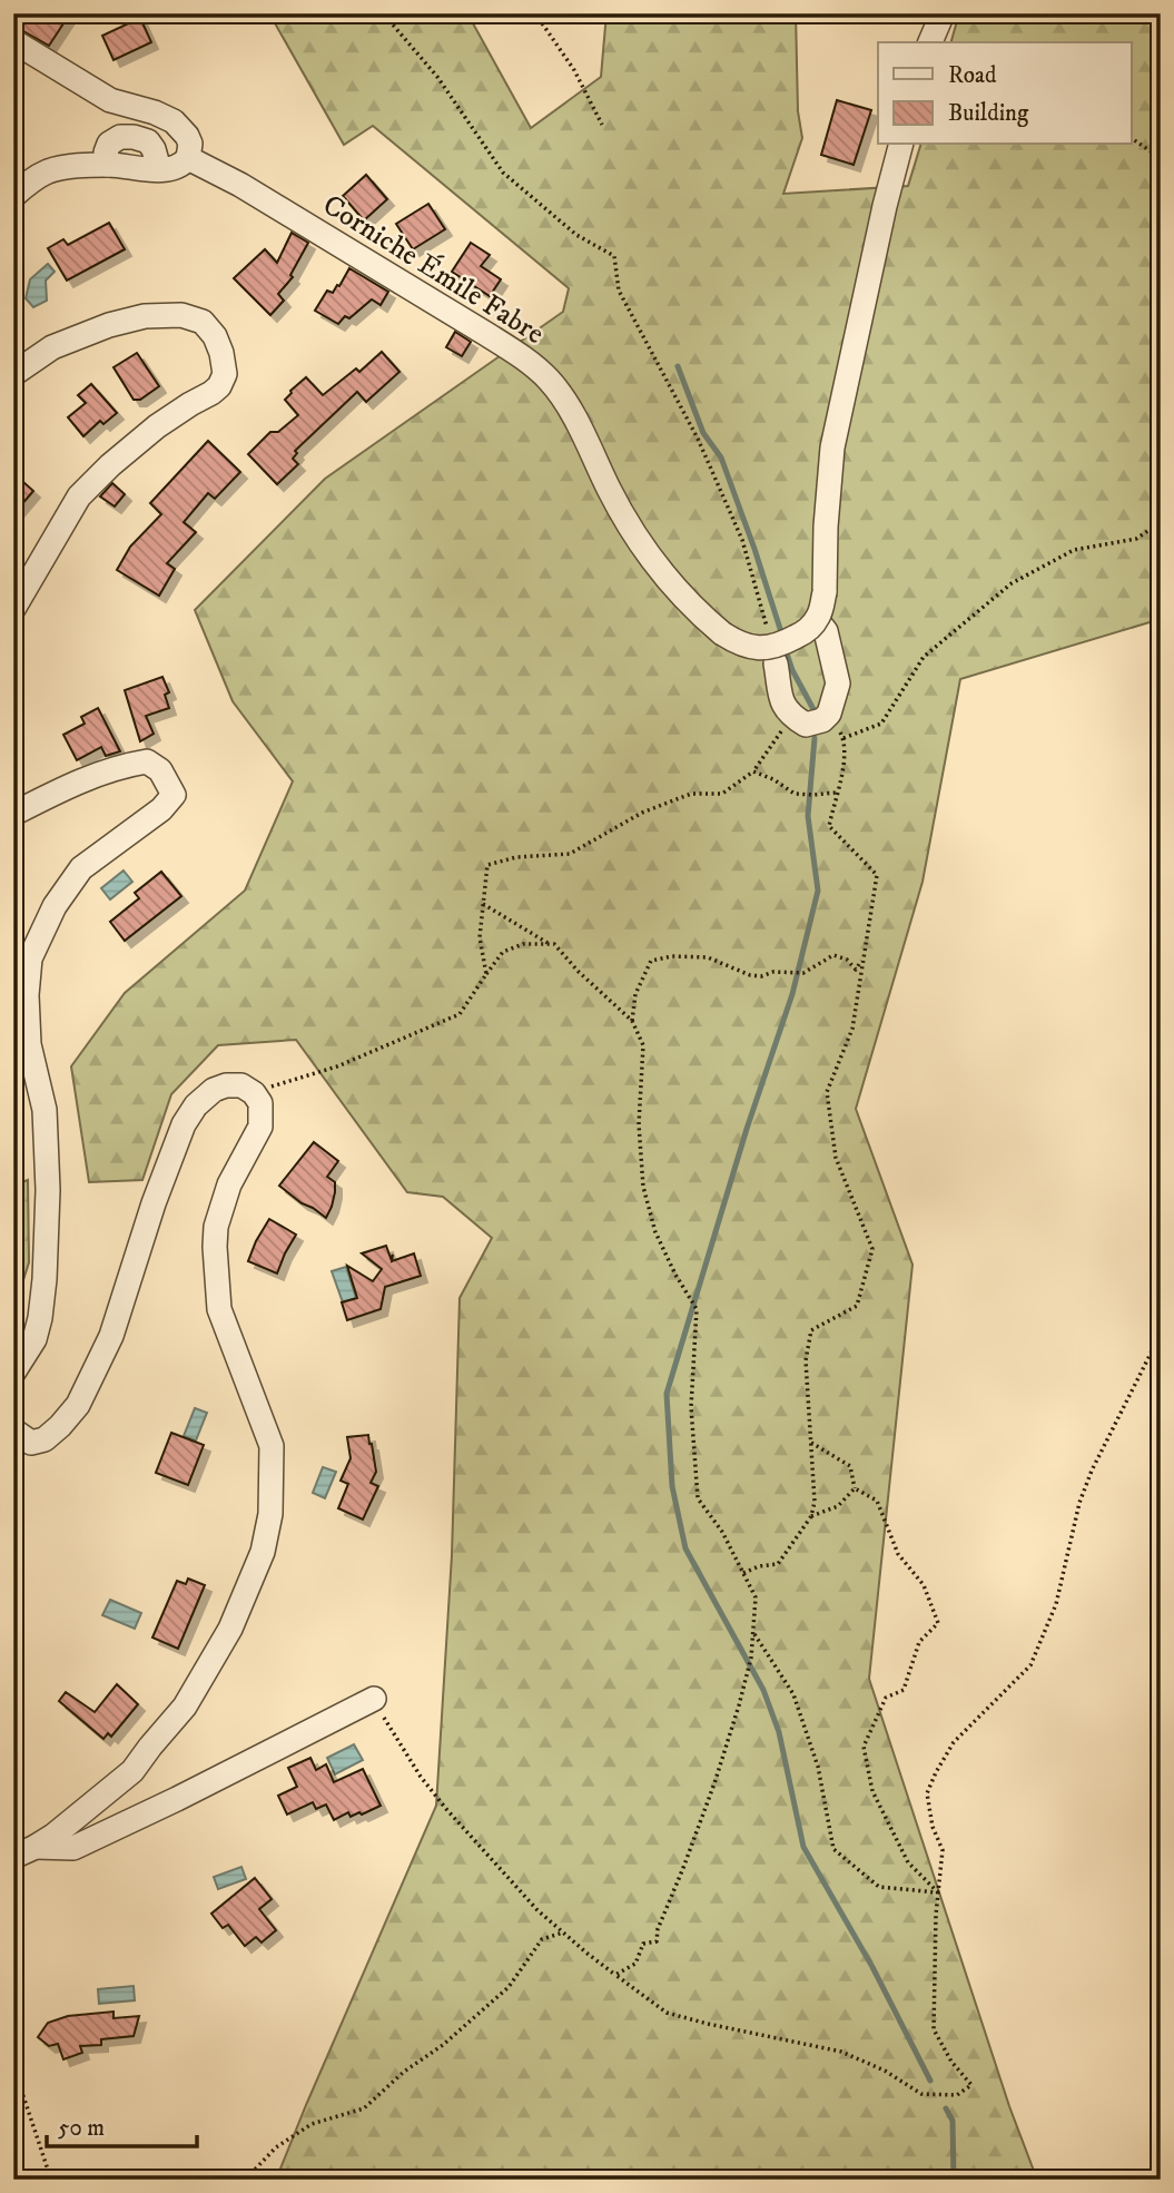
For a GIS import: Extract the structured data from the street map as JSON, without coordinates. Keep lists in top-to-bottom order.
{
  "streets": {
    "street": ["Corniche Émile Fabre"]
  },
  "legend": ["Road", "Building"],
  "scale_bar": "50 m"
}
